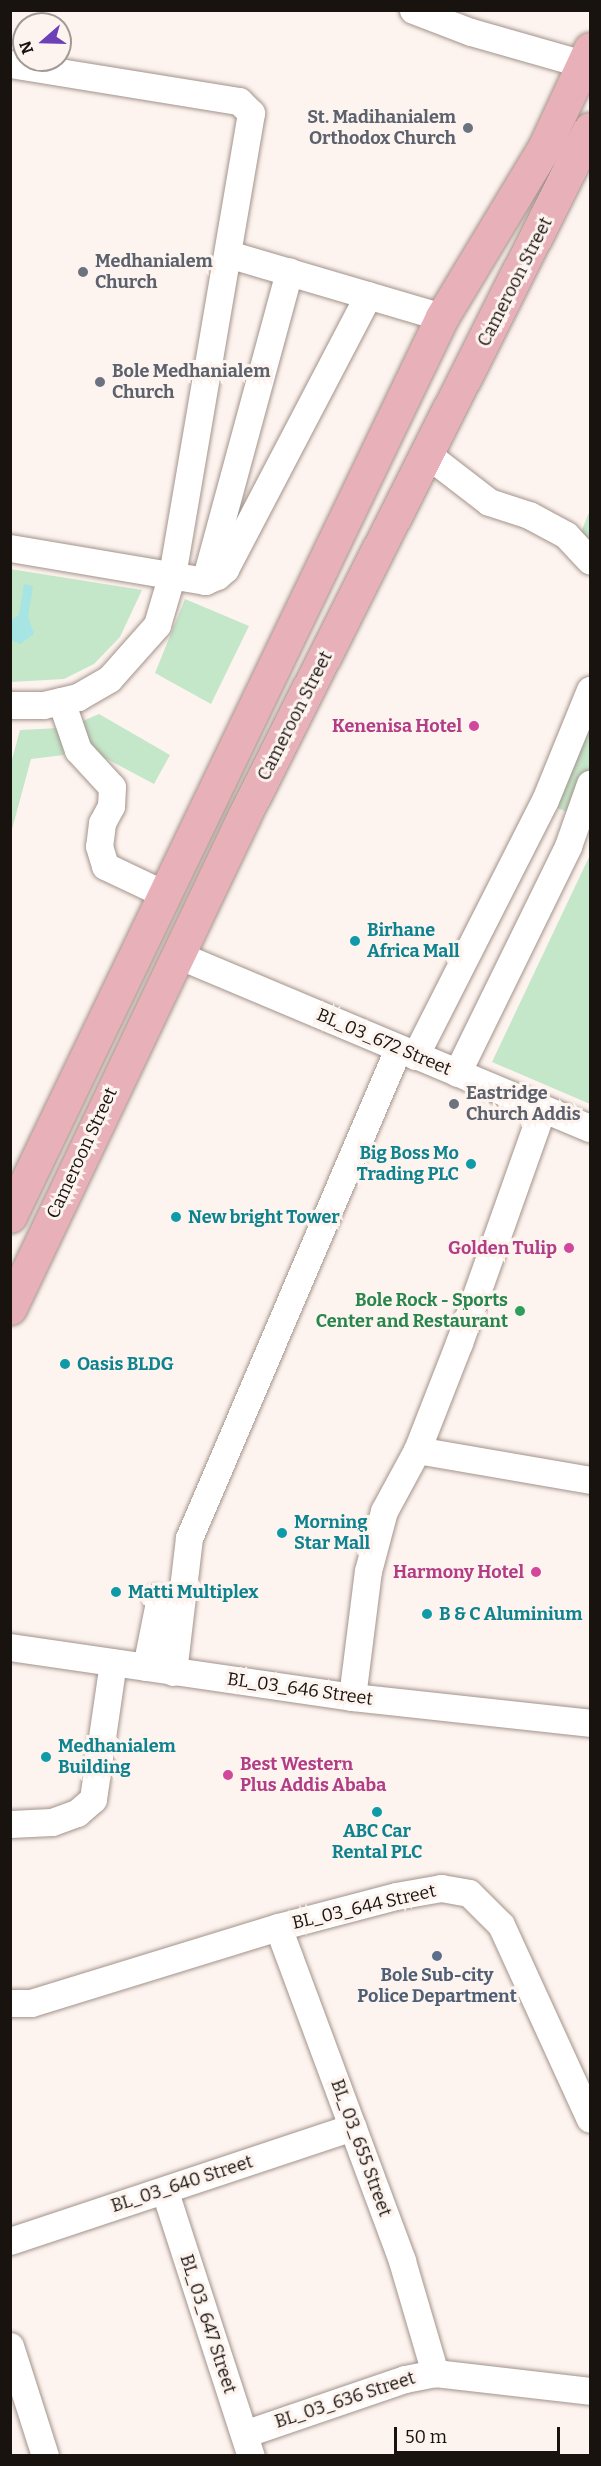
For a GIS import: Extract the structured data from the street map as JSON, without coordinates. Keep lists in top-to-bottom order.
{
  "streets": {
    "main road": ["Cameroon Street"],
    "street": [
      "BL_03_672 Street",
      "BL_03_646 Street",
      "BL_03_644 Street",
      "BL_03_655 Street",
      "BL_03_640 Street",
      "BL_03_647 Street",
      "BL_03_636 Street"
    ]
  },
  "crossings": [
    ["Cameroon Street", "BL_03_672 Street"],
    ["BL_03_644 Street", "BL_03_655 Street"],
    ["BL_03_655 Street", "BL_03_640 Street"],
    ["BL_03_655 Street", "BL_03_636 Street"],
    ["BL_03_640 Street", "BL_03_647 Street"],
    ["BL_03_647 Street", "BL_03_636 Street"]
  ],
  "places": [
    "St. Madihanialem Orthodox Church",
    "Medhanialem Church",
    "Bole Medhanialem Church",
    "Kenenisa Hotel",
    "Birhane Africa Mall",
    "Eastridge Church Addis",
    "Big Boss Mo Trading PLC",
    "New bright Tower",
    "Golden Tulip",
    "Bole Rock - Sports Center and Restaurant",
    "Oasis BLDG",
    "Morning Star Mall",
    "Harmony Hotel",
    "Matti Multiplex",
    "B & C Aluminium",
    "Medhanialem Building",
    "Best Western Plus Addis Ababa",
    "ABC Car Rental PLC",
    "Bole Sub-city Police Department"
  ],
  "scale_bar": "50 m",
  "north": "left"
}
